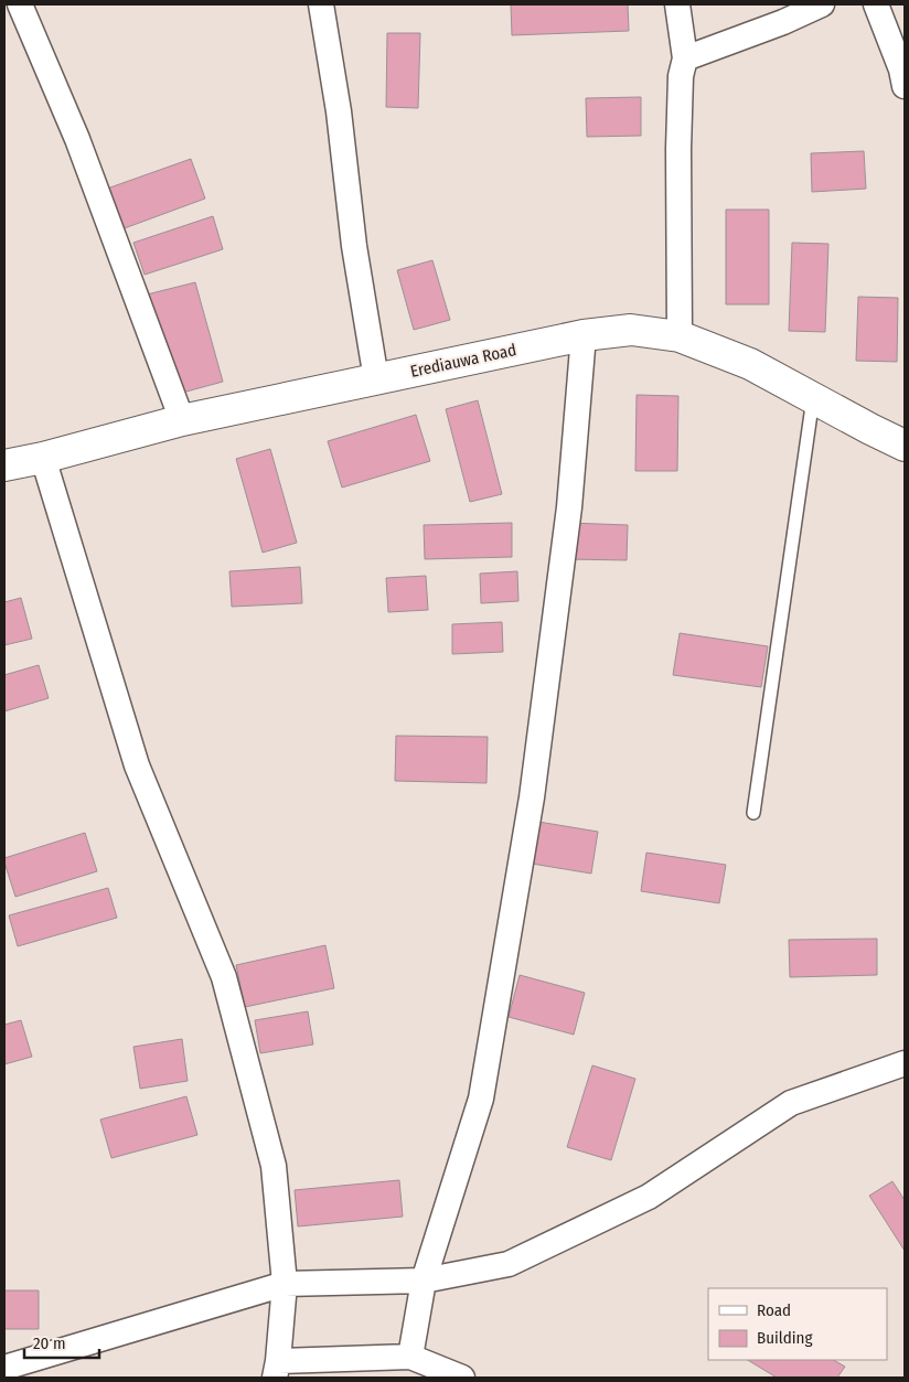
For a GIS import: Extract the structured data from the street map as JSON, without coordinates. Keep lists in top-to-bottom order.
{
  "streets": {
    "street": ["Erediauwa Road"]
  },
  "legend": ["Road", "Building"],
  "scale_bar": "20 m"
}
